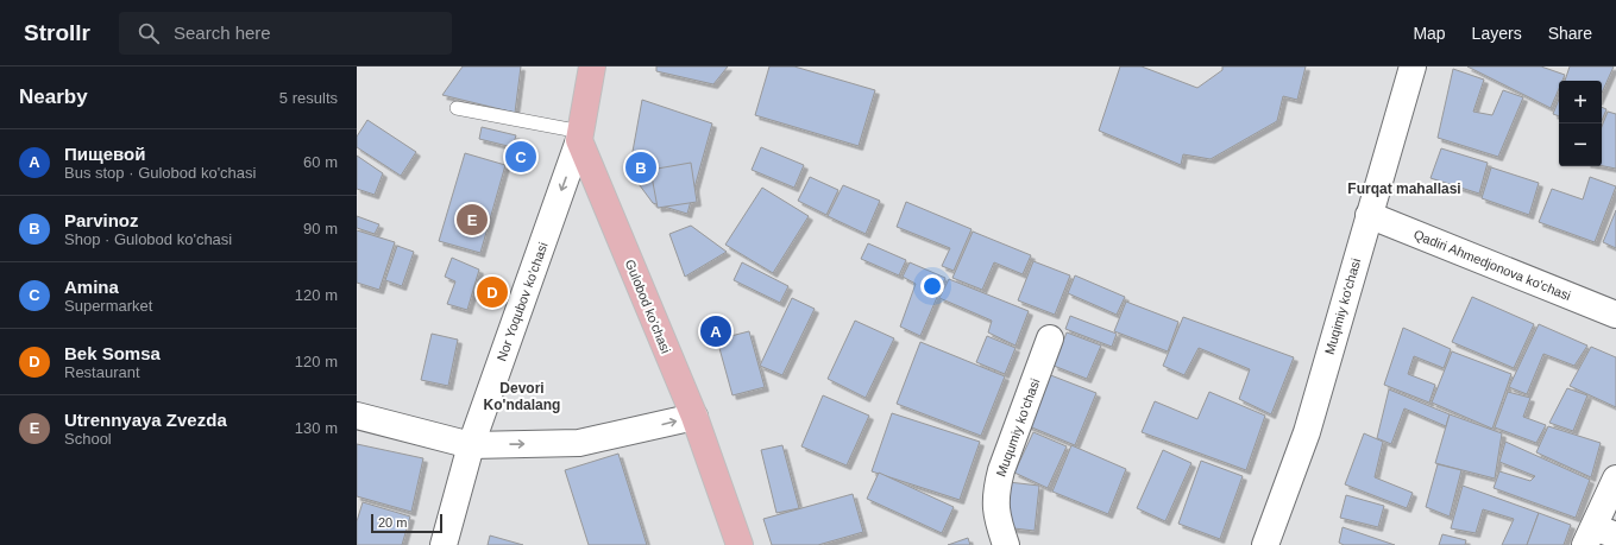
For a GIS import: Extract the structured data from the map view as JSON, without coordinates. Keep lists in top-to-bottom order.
{
  "streets": {
    "main road": [
      "Qadiri Ahmedjonova ko'chasi",
      "Nor Yoqubov ko'chasi",
      "Gulobod ko'chasi",
      "Muqimiy ko'chasi",
      "Muqumiy ko'chasi"
    ]
  },
  "crossings": [
    ["Qadiri Ahmedjonova ko'chasi", "Muqimiy ko'chasi"],
    ["Nor Yoqubov ko'chasi", "Gulobod ko'chasi"]
  ],
  "one_way": ["Nor Yoqubov ko'chasi"],
  "districts": ["Furqat mahallasi", "Devori Ko'ndalang"],
  "scale_bar": "20 m",
  "page": {
    "header": "Strollr",
    "search": "Search here",
    "nav": ["Map", "Layers", "Share"],
    "heading": ["Nearby", "5 results"],
    "map_buttons": ["+", "−"],
    "list": [
      {
        "mark": "A",
        "name": "Пищевой",
        "note": "Bus stop · Gulobod ko'chasi",
        "value": "60 m"
      },
      {
        "mark": "B",
        "name": "Parvinoz",
        "note": "Shop · Gulobod ko'chasi",
        "value": "90 m"
      },
      {
        "mark": "C",
        "name": "Amina",
        "note": "Supermarket",
        "value": "120 m"
      },
      {
        "mark": "D",
        "name": "Bek Somsa",
        "note": "Restaurant",
        "value": "120 m"
      },
      {
        "mark": "E",
        "name": "Utrennyaya Zvezda",
        "note": "School",
        "value": "130 m"
      }
    ],
    "pins": [
      "C",
      "B",
      "E",
      "D",
      "A"
    ],
    "scale": "20 m"
  }
}
